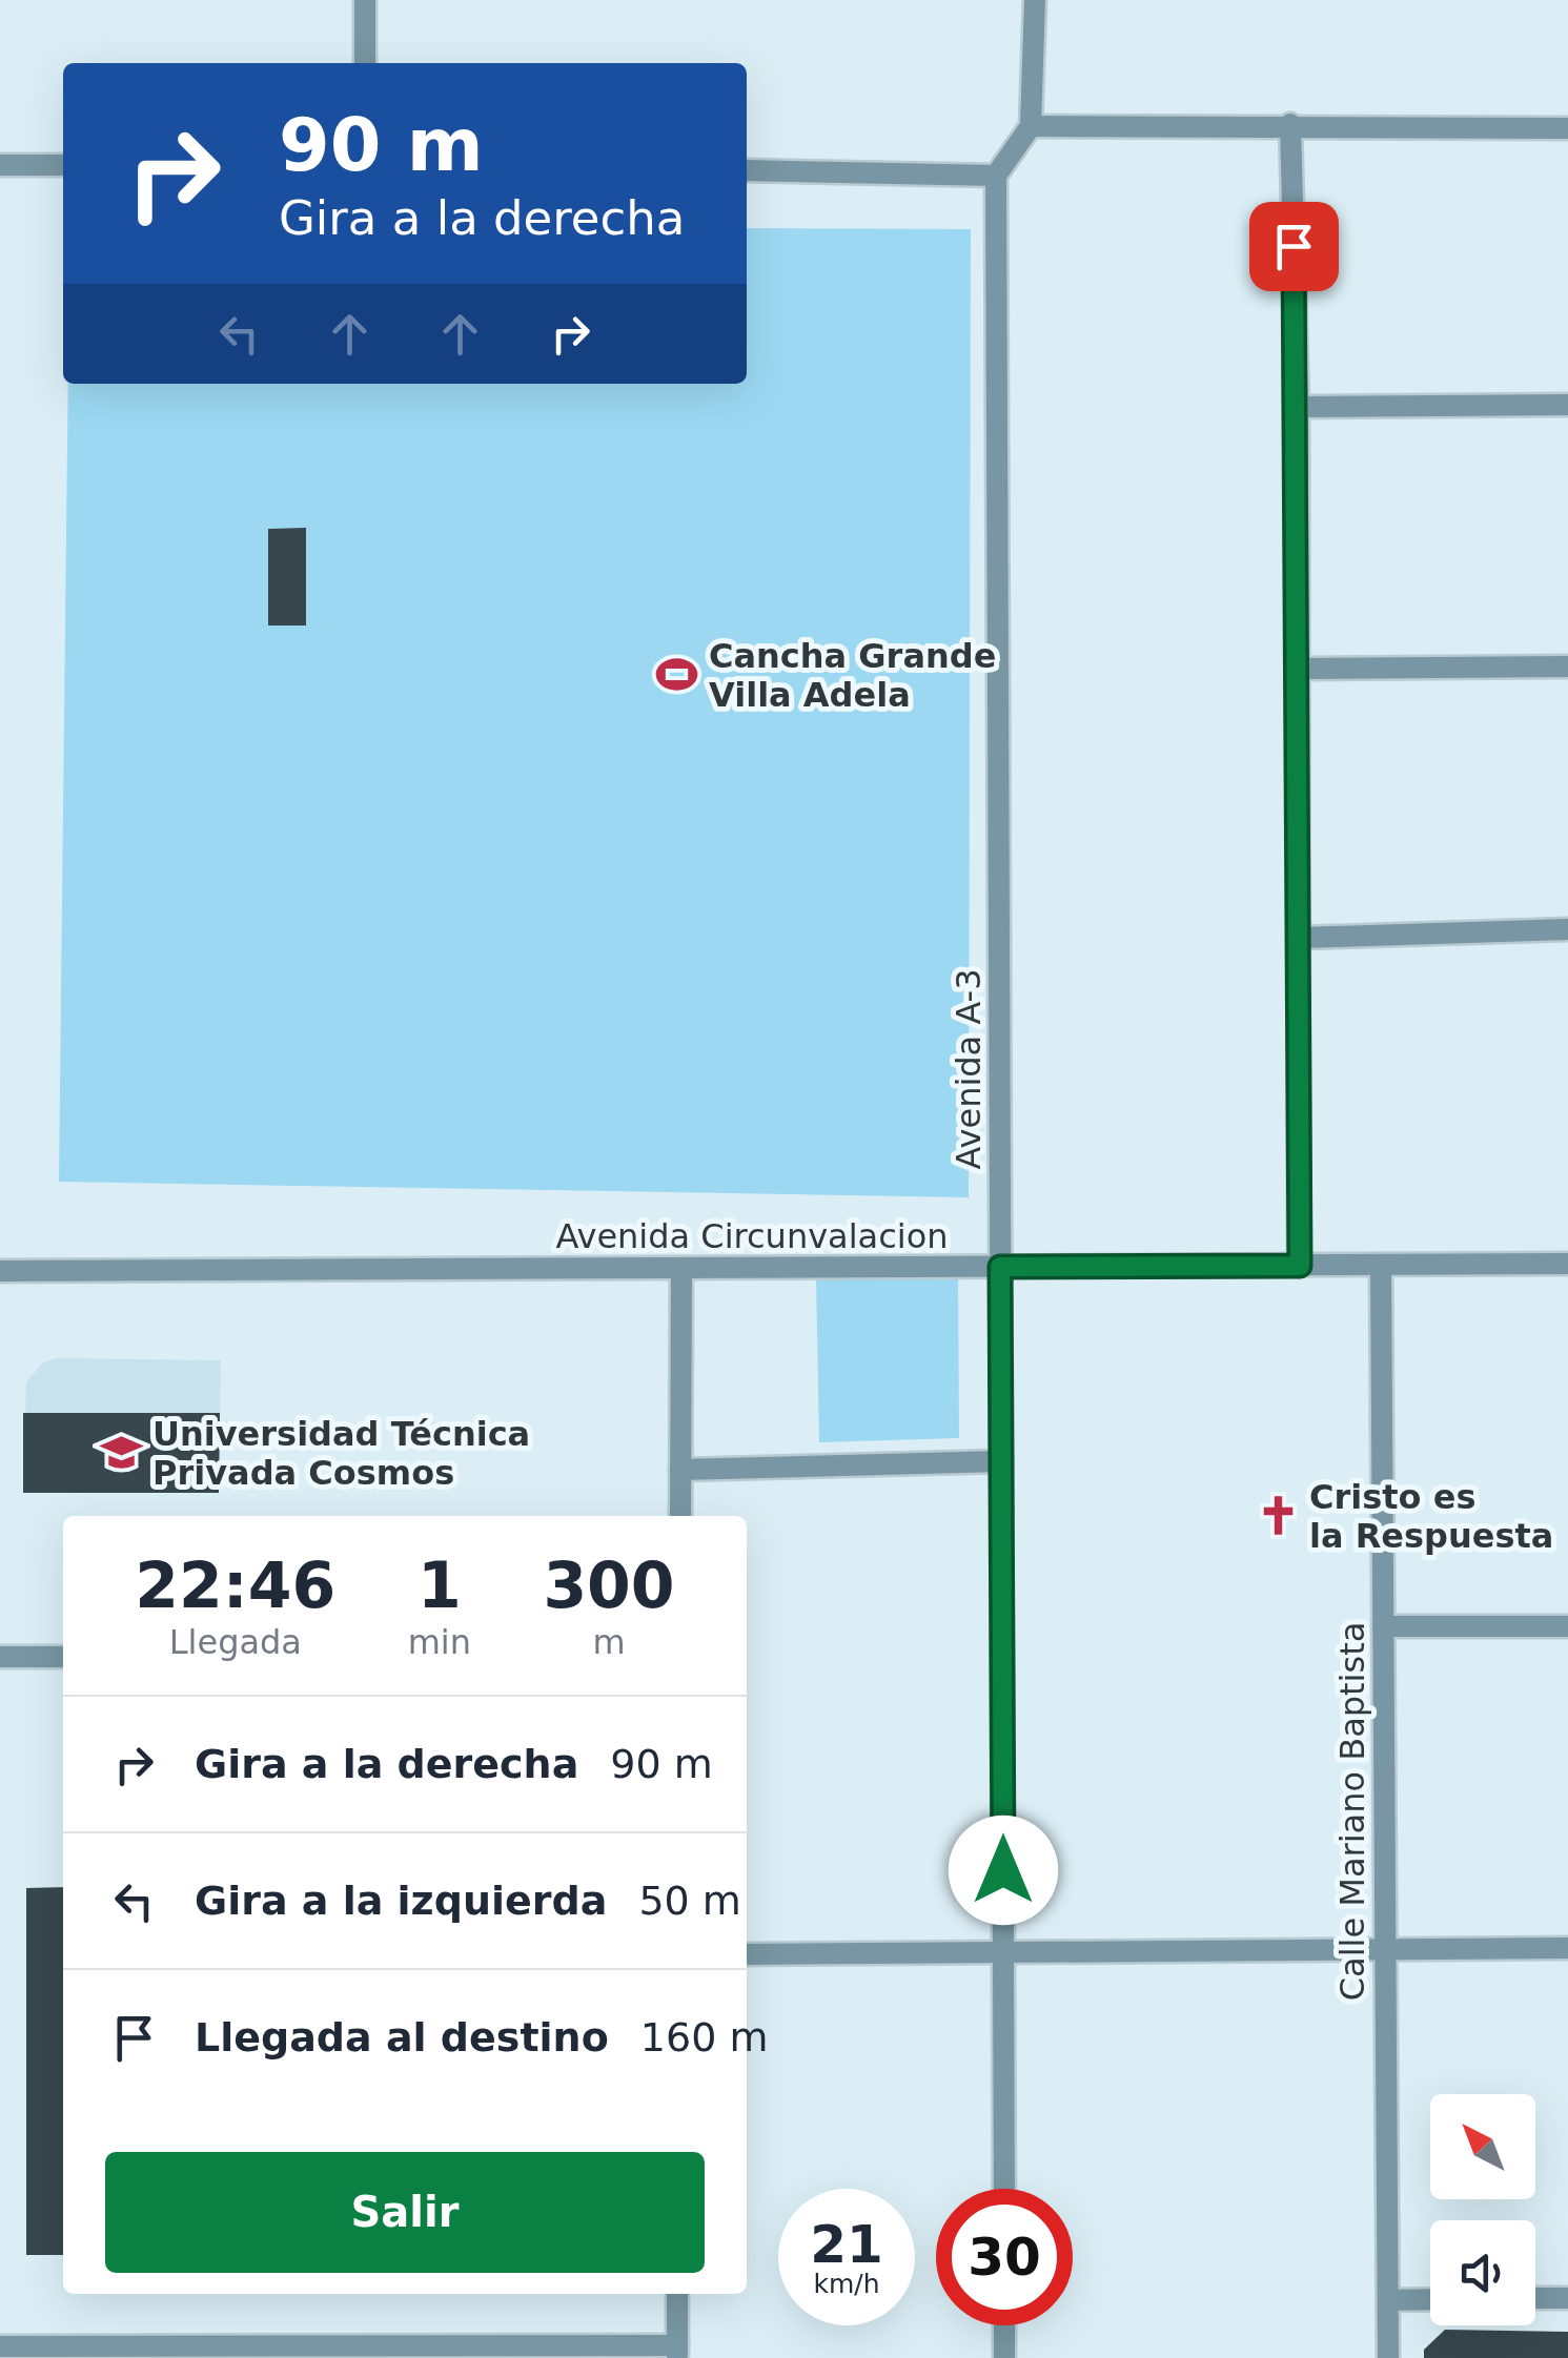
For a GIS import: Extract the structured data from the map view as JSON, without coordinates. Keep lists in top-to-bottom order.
{
  "streets": {
    "street": ["Avenida A-3", "Avenida Circunvalacion", "Calle Mariano Baptista"]
  },
  "crossings": [
    ["Avenida A-3", "Avenida Circunvalacion"],
    ["Avenida Circunvalacion", "Calle Mariano Baptista"]
  ],
  "places": {
    "sports": ["Cancha Grande Villa Adela"],
    "school or university": ["Universidad Técnica Privada Cosmos"],
    "church": ["Cristo es la Respuesta"]
  },
  "north": "top left",
  "page": {
    "turn": ["90 m", "Gira a la derecha"],
    "eta": [
      "22:46",
      "Llegada",
      "1",
      "min",
      "300",
      "m"
    ],
    "list": [
      {
        "name": "Gira a la derecha",
        "value": "90 m"
      },
      {
        "name": "Gira a la izquierda",
        "value": "50 m"
      },
      {
        "name": "Llegada al destino",
        "value": "160 m"
      }
    ],
    "buttons": "Salir",
    "speed": "21 km/h",
    "limit": "30"
  }
}
